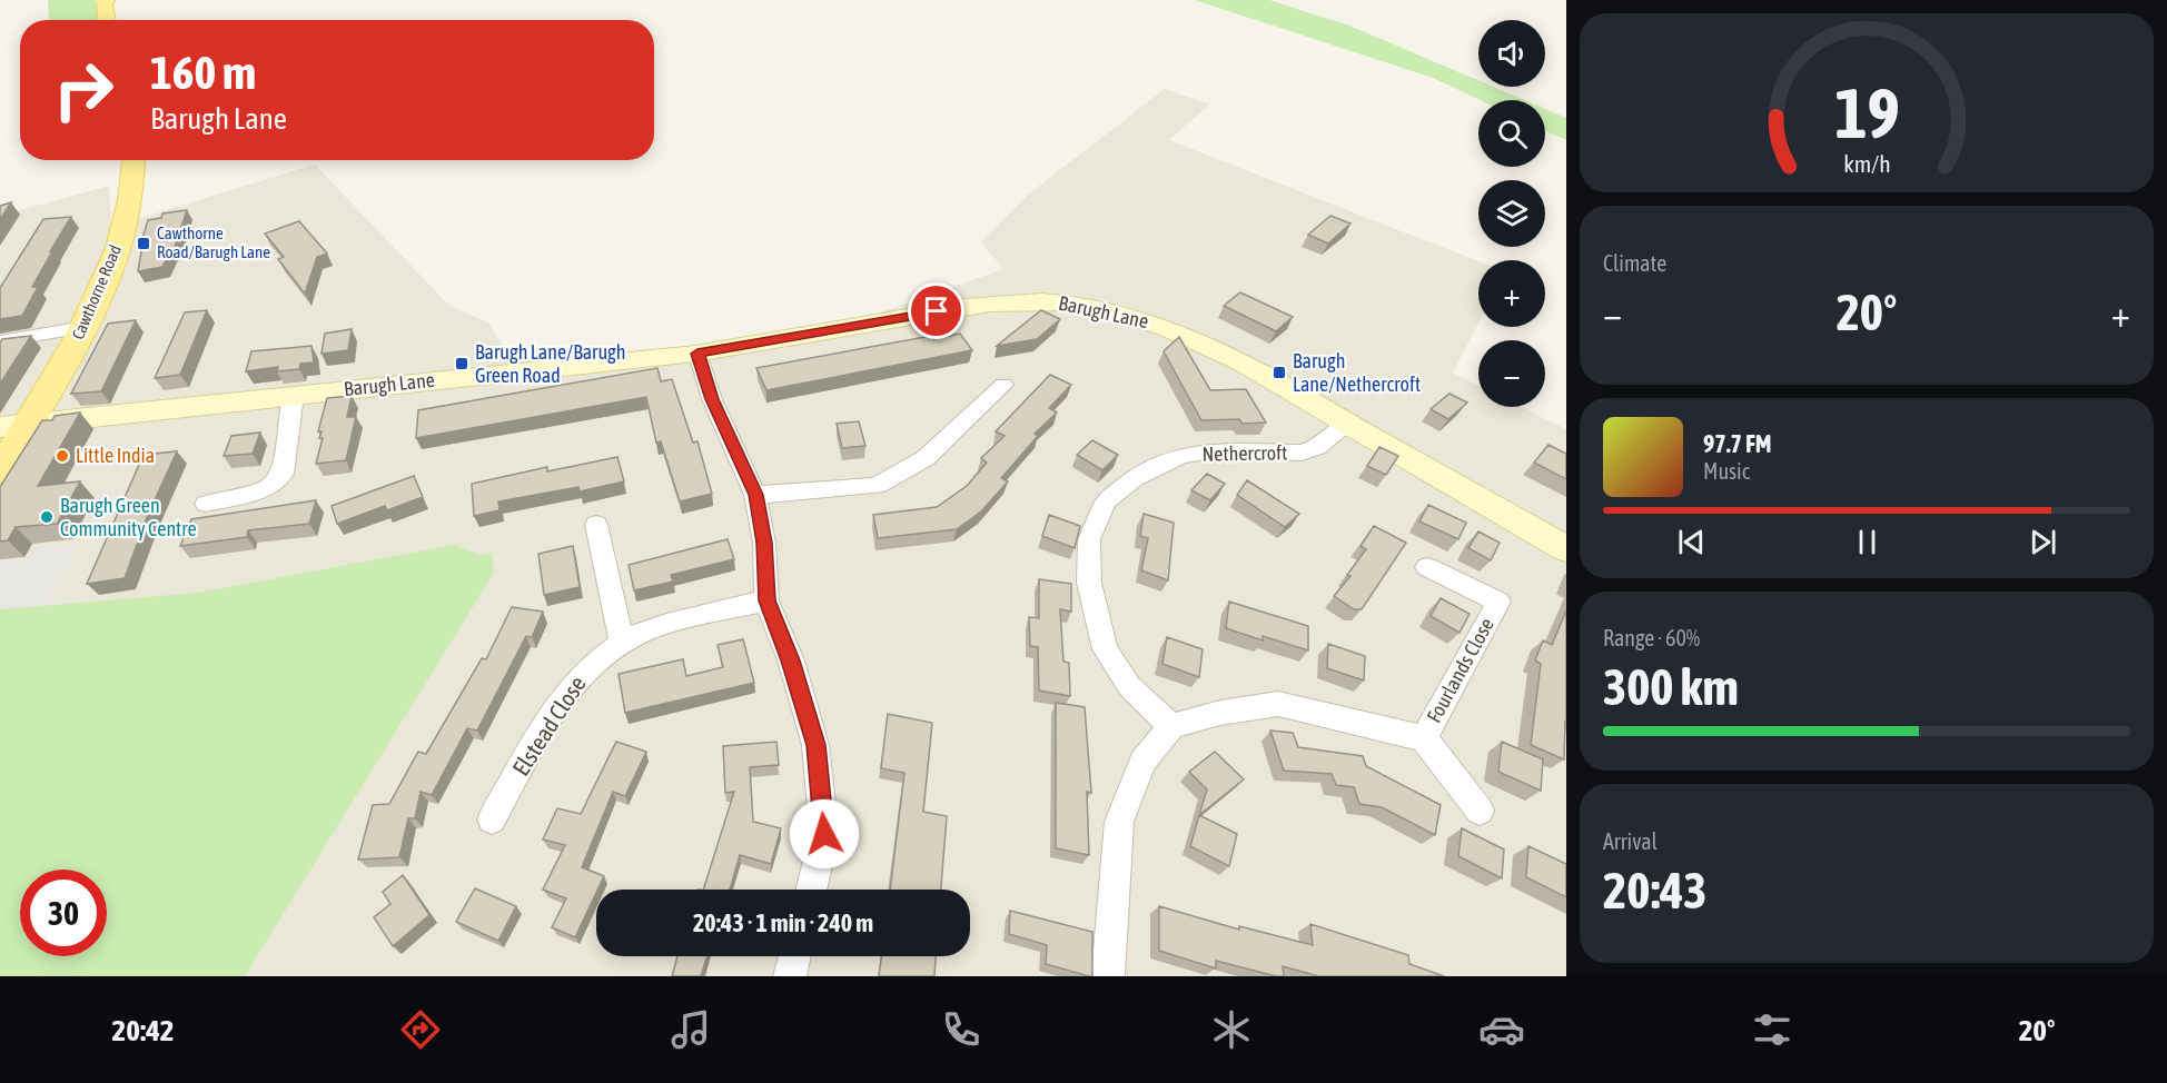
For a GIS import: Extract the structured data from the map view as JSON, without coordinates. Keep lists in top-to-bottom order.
{
  "streets": {
    "main road": ["Cawthorne Road", "Barugh Lane"],
    "street": ["Nethercroft", "Fourlands Close", "Elstead Close"]
  },
  "crossings": [
    ["Cawthorne Road", "Barugh Lane"],
    ["Barugh Lane", "Nethercroft"],
    ["Nethercroft", "Fourlands Close"]
  ],
  "places": {
    "transit": ["Cawthorne Road/Barugh Lane", "Barugh Lane/Barugh Green Road", "Barugh Lane/Nethercroft"],
    "other": ["Little India", "Barugh Green Community Centre"]
  },
  "page": {
    "map_buttons": ["+", "−"],
    "turn": ["160 m", "Barugh Lane"],
    "tile": [
      "Climate",
      ["Range · 60%", "300 km"],
      ["Arrival", "20:43"]
    ],
    "heat": ["−", "20°", "+"],
    "song": ["97.7 FM", "Music"],
    "limit": "30",
    "trip": "20:43 · 1 min · 240 m",
    "tabs": ["20:42", "20°"],
    "gauge": ["19", "km/h"]
  }
}
